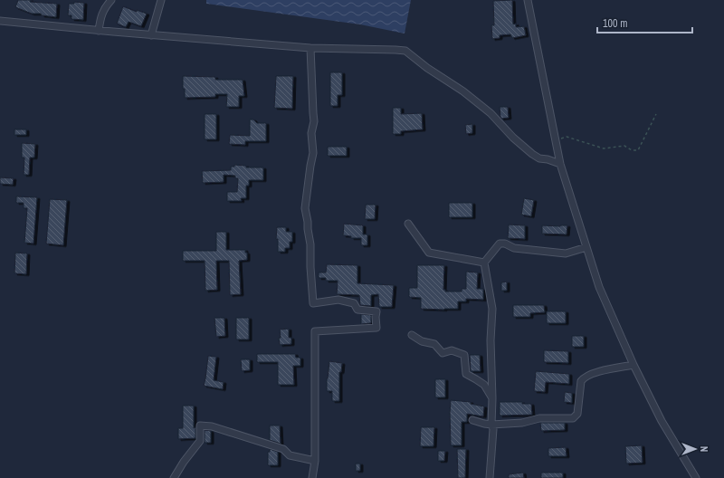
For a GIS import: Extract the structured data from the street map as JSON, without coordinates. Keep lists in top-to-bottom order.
{
  "scale_bar": "100 m",
  "north": "right"
}
